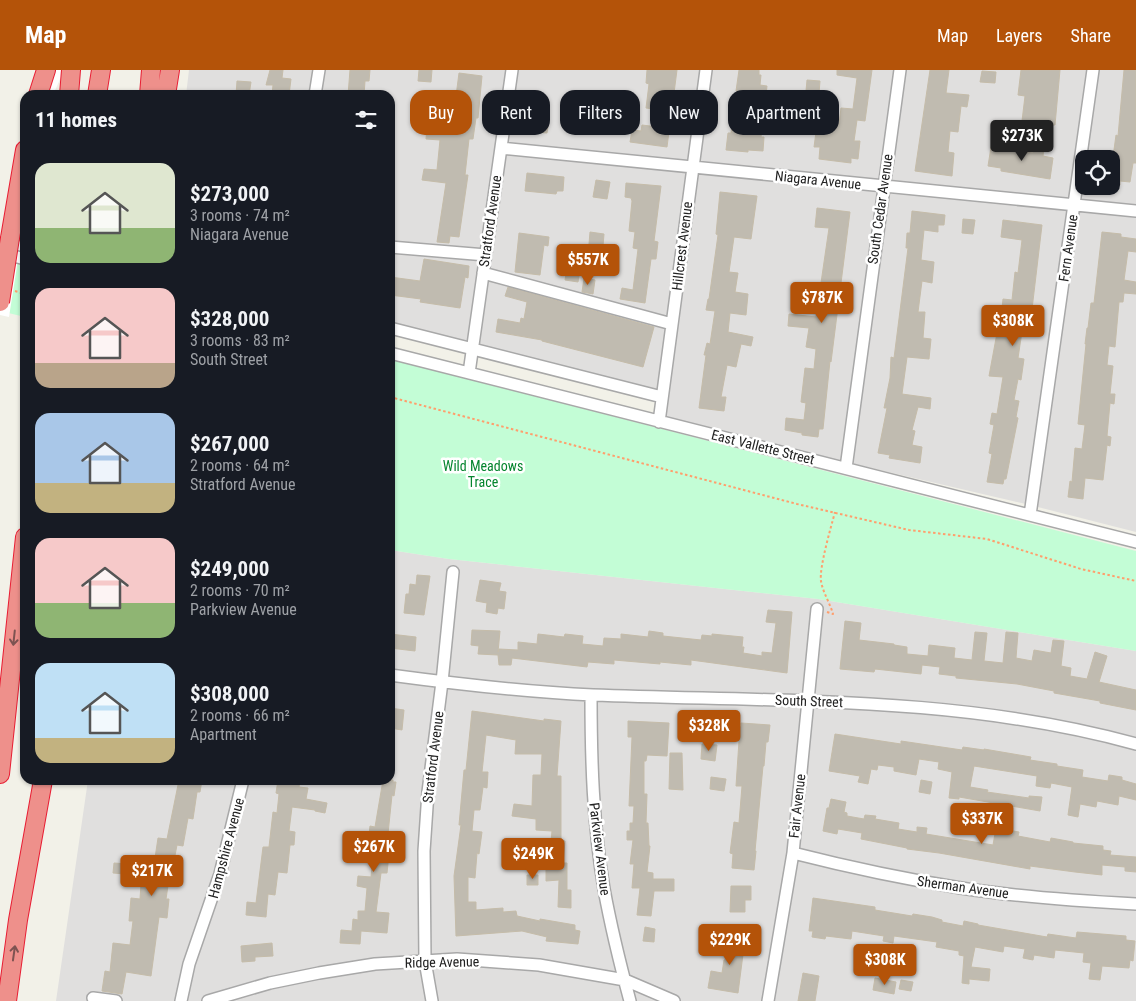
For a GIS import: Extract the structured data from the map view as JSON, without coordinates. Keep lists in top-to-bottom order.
{
  "streets": {
    "street": [
      "Niagara Avenue",
      "South Cedar Avenue",
      "Stratford Avenue",
      "Hillcrest Avenue",
      "Fern Avenue",
      "East Vallette Street",
      "South Street",
      "Fair Avenue",
      "Hampshire Avenue",
      "Parkview Avenue",
      "Sherman Avenue",
      "Ridge Avenue"
    ]
  },
  "crossings": [
    ["Niagara Avenue", "South Cedar Avenue"],
    ["Niagara Avenue", "Stratford Avenue"],
    ["Niagara Avenue", "Hillcrest Avenue"],
    ["Niagara Avenue", "Fern Avenue"],
    ["South Cedar Avenue", "East Vallette Street"],
    ["Stratford Avenue", "East Vallette Street"],
    ["Stratford Avenue", "South Street"],
    ["Stratford Avenue", "Ridge Avenue"],
    ["Hillcrest Avenue", "East Vallette Street"],
    ["Fern Avenue", "East Vallette Street"],
    ["South Street", "Fair Avenue"],
    ["South Street", "Parkview Avenue"],
    ["Fair Avenue", "Sherman Avenue"],
    ["Parkview Avenue", "Ridge Avenue"]
  ],
  "parks": ["Wild Meadows Trace"],
  "page": {
    "header": "Map",
    "nav": ["Map", "Layers", "Share"],
    "chip": [
      "Buy",
      "Rent",
      "Filters",
      "New",
      "Apartment"
    ],
    "heading": "11 homes",
    "price": [
      "$273K",
      "$557K",
      "$787K",
      "$308K",
      "$328K",
      "$337K",
      "$267K",
      "$249K",
      "$217K",
      "$229K",
      "$308K"
    ],
    "list": [
      {
        "name": "$273,000",
        "note": "3 rooms · 74 m² · Niagara Avenue"
      },
      {
        "name": "$328,000",
        "note": "3 rooms · 83 m² · South Street"
      },
      {
        "name": "$267,000",
        "note": "2 rooms · 64 m² · Stratford Avenue"
      },
      {
        "name": "$249,000",
        "note": "2 rooms · 70 m² · Parkview Avenue"
      },
      {
        "name": "$308,000",
        "note": "2 rooms · 66 m² · Apartment"
      }
    ]
  }
}
